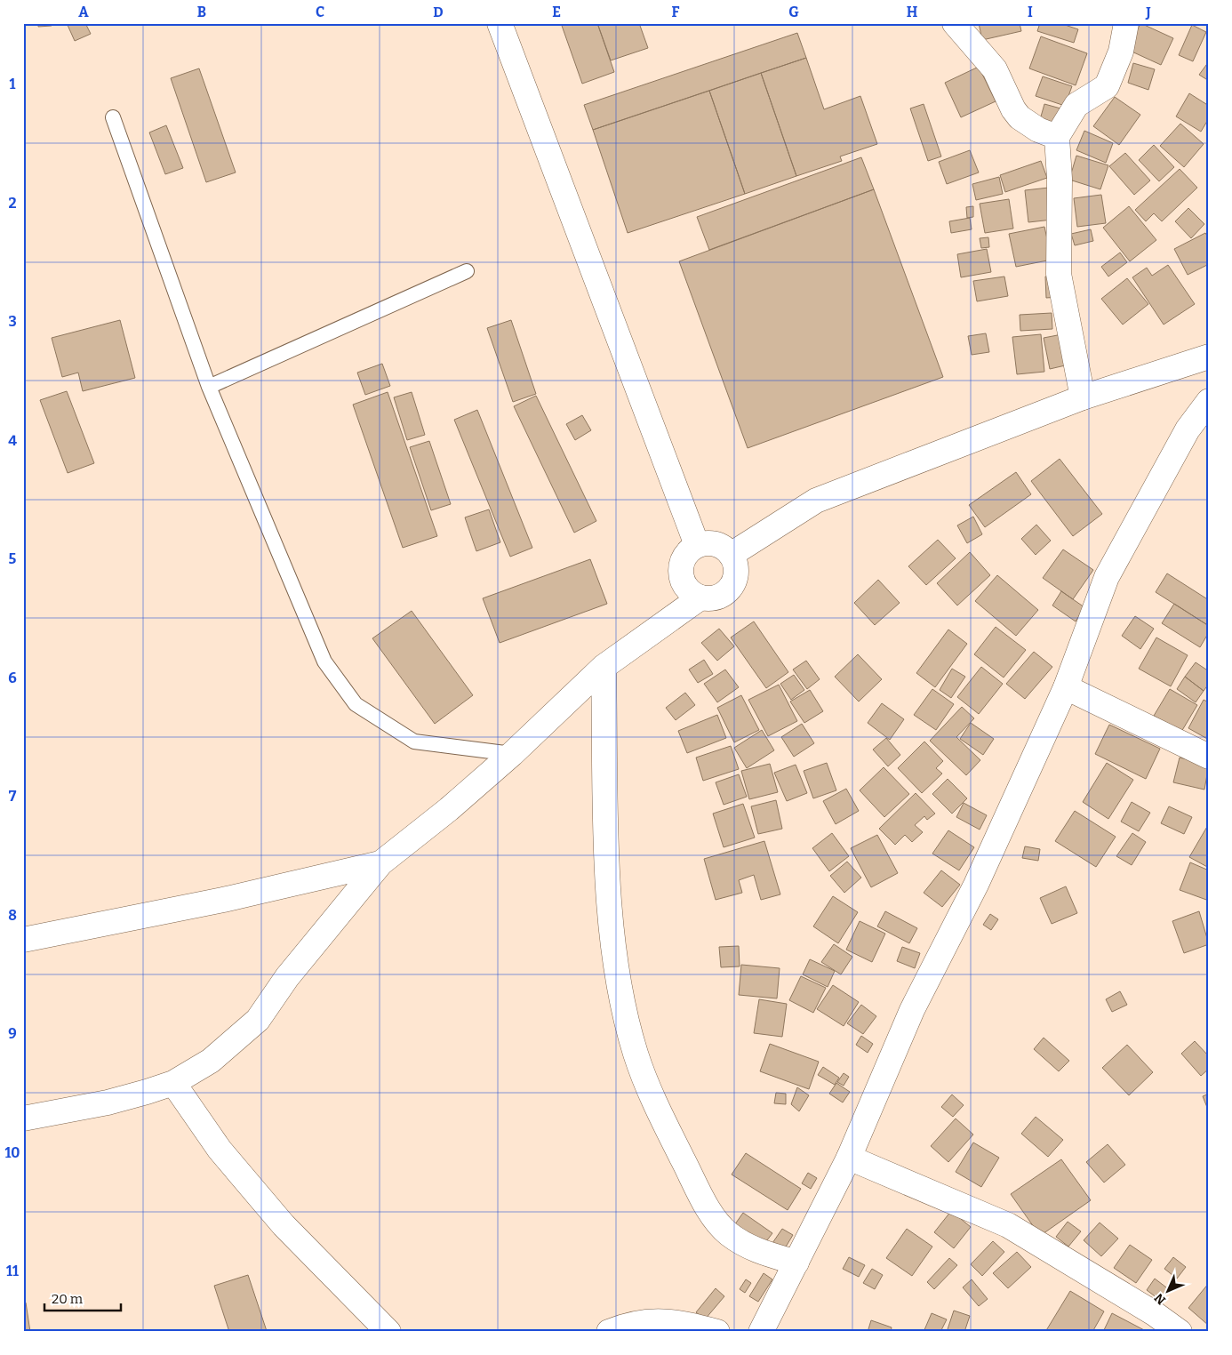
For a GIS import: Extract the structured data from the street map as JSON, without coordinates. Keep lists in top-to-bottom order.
{
  "scale_bar": "20 m",
  "north": "bottom left",
  "grid": {
    "columns": [
      "A",
      "B",
      "C",
      "D",
      "E",
      "F",
      "G",
      "H",
      "I",
      "J"
    ],
    "rows": [
      "1",
      "2",
      "3",
      "4",
      "5",
      "6",
      "7",
      "8",
      "9",
      "10",
      "11"
    ]
  }
}
